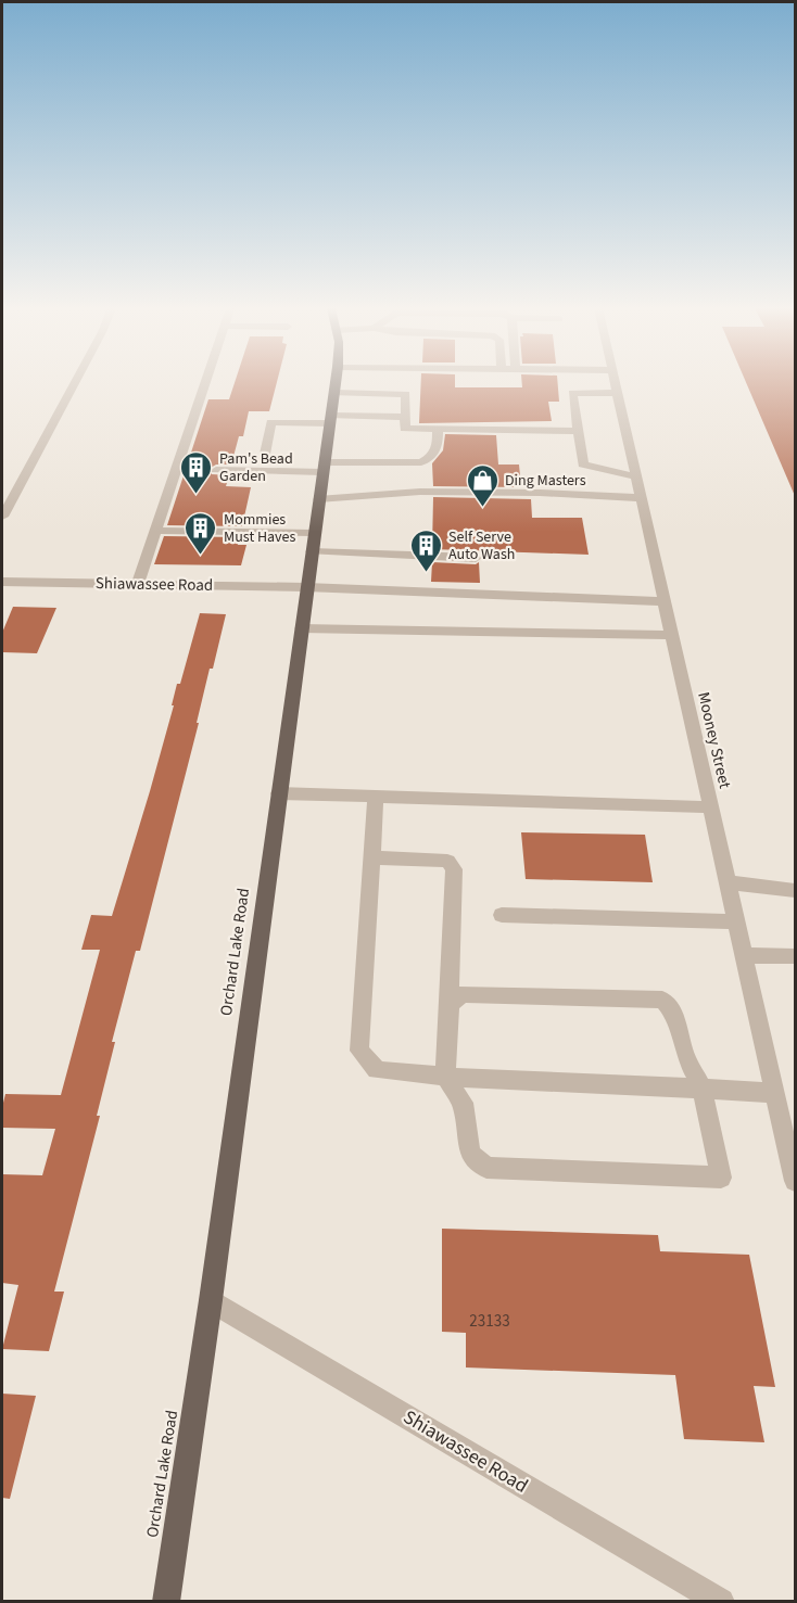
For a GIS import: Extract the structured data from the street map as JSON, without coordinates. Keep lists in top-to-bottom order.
{
  "streets": {
    "main road": ["Orchard Lake Road"],
    "street": ["Shiawassee Road", "Mooney Street"]
  },
  "crossings": [
    ["Shiawassee Road", "Mooney Street"],
    ["Shiawassee Road", "Orchard Lake Road"]
  ],
  "places": {
    "building": ["Pam's Bead Garden", "Mommies Must Haves", "Self Serve Auto Wash"],
    "shop": ["Ding Masters"]
  },
  "house_numbers": ["23133"]
}
